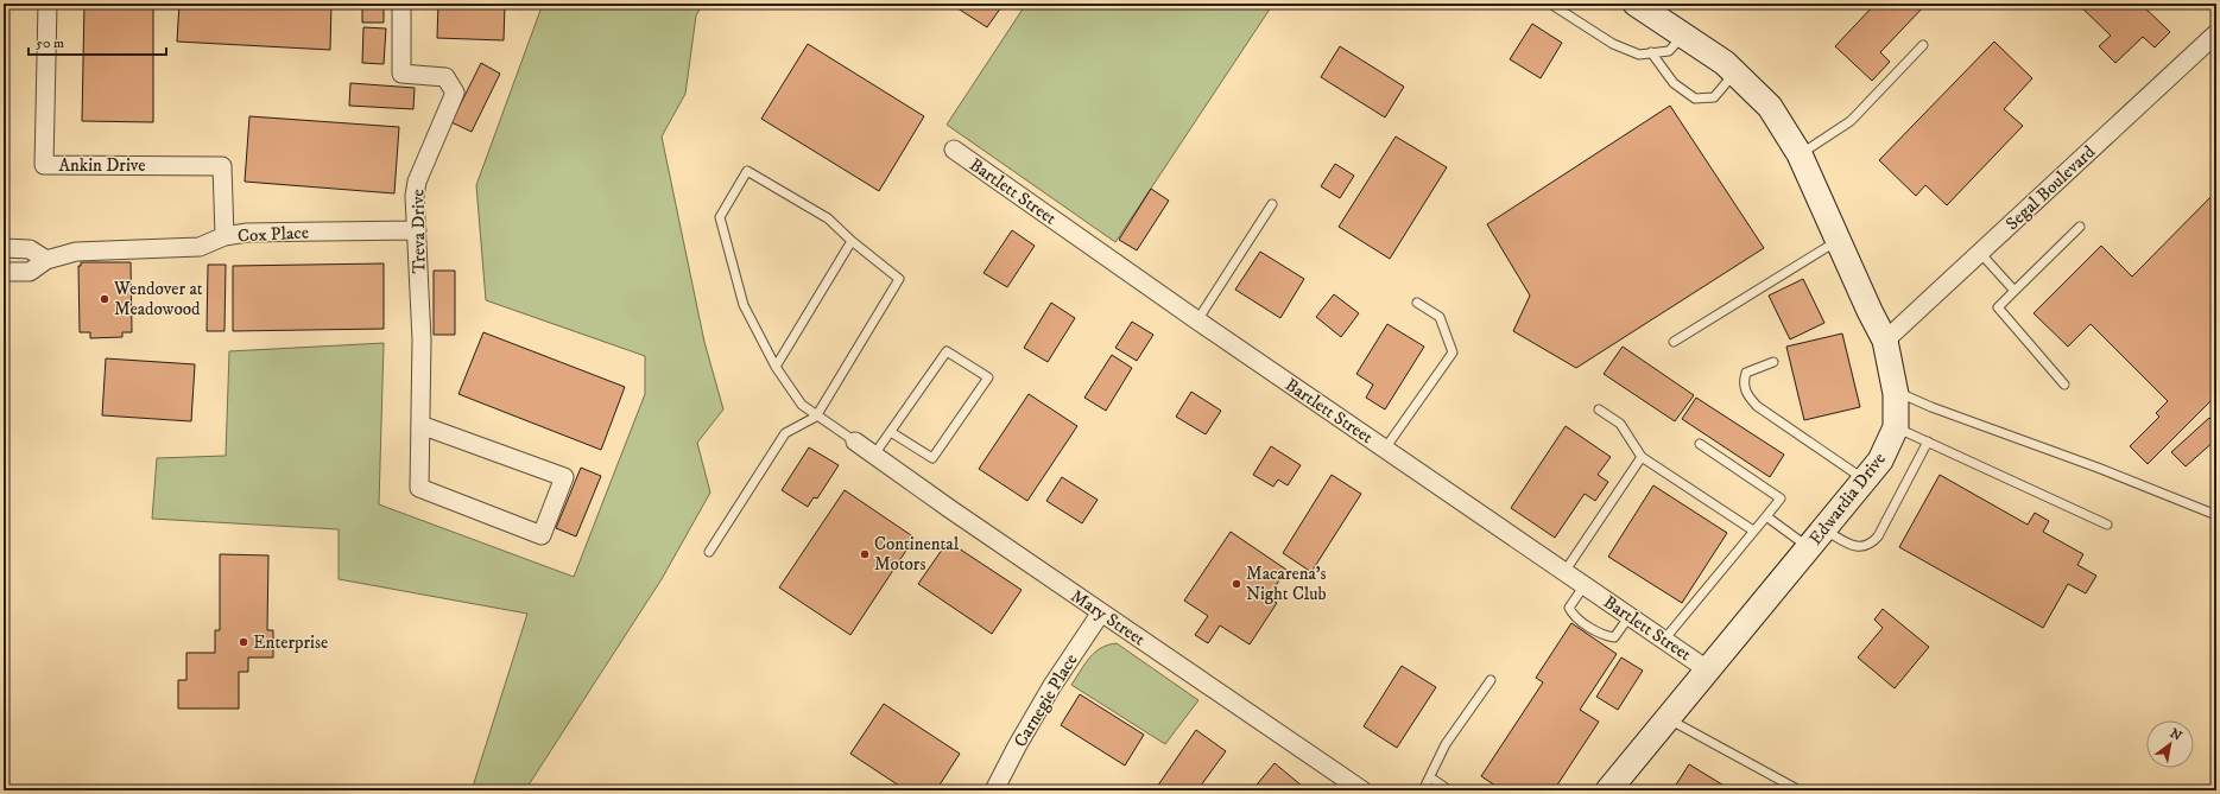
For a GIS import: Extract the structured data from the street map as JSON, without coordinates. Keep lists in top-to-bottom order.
{
  "streets": {
    "main road": ["Edwardia Drive"],
    "street": [
      "Ankin Drive",
      "Segal Boulevard",
      "Bartlett Street",
      "Treva Drive",
      "Cox Place",
      "Mary Street",
      "Carnegie Place"
    ]
  },
  "crossings": [
    ["Ankin Drive", "Cox Place"],
    ["Segal Boulevard", "Edwardia Drive"],
    ["Bartlett Street", "Edwardia Drive"],
    ["Treva Drive", "Cox Place"],
    ["Mary Street", "Carnegie Place"]
  ],
  "places": [
    "Wendover at Meadowood",
    "Continental Motors",
    "Macarena’s Night Club",
    "Enterprise"
  ],
  "scale_bar": "50 m",
  "north": "top right"
}
